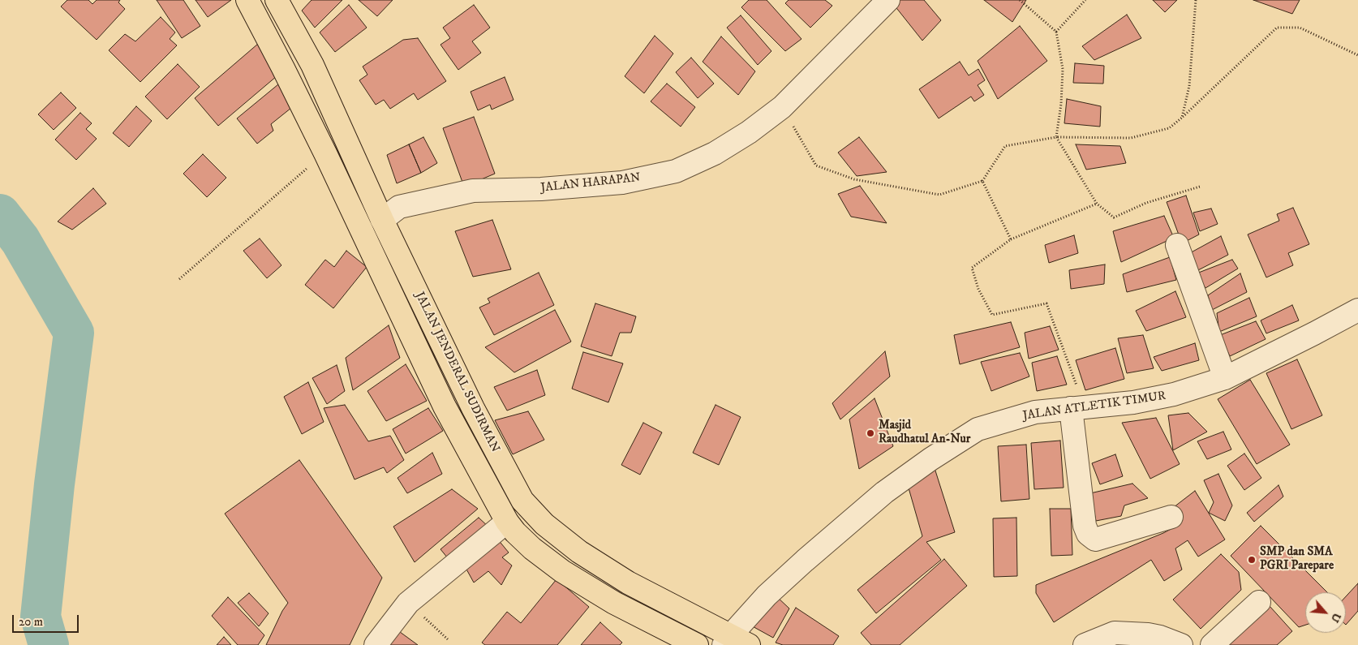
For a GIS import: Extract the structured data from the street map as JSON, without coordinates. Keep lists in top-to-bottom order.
{
  "streets": {
    "main road": ["JALAN JENDERAL SUDIRMAN"],
    "street": ["JALAN HARAPAN", "JALAN ATLETIK TIMUR"]
  },
  "crossings": [
    ["JALAN HARAPAN", "JALAN JENDERAL SUDIRMAN"],
    ["JALAN JENDERAL SUDIRMAN", "JALAN ATLETIK TIMUR"]
  ],
  "places": ["Masjid Raudhatul An-Nur", "SMP dan SMA PGRI Parepare"],
  "scale_bar": "20 m",
  "north": "bottom right"
}
